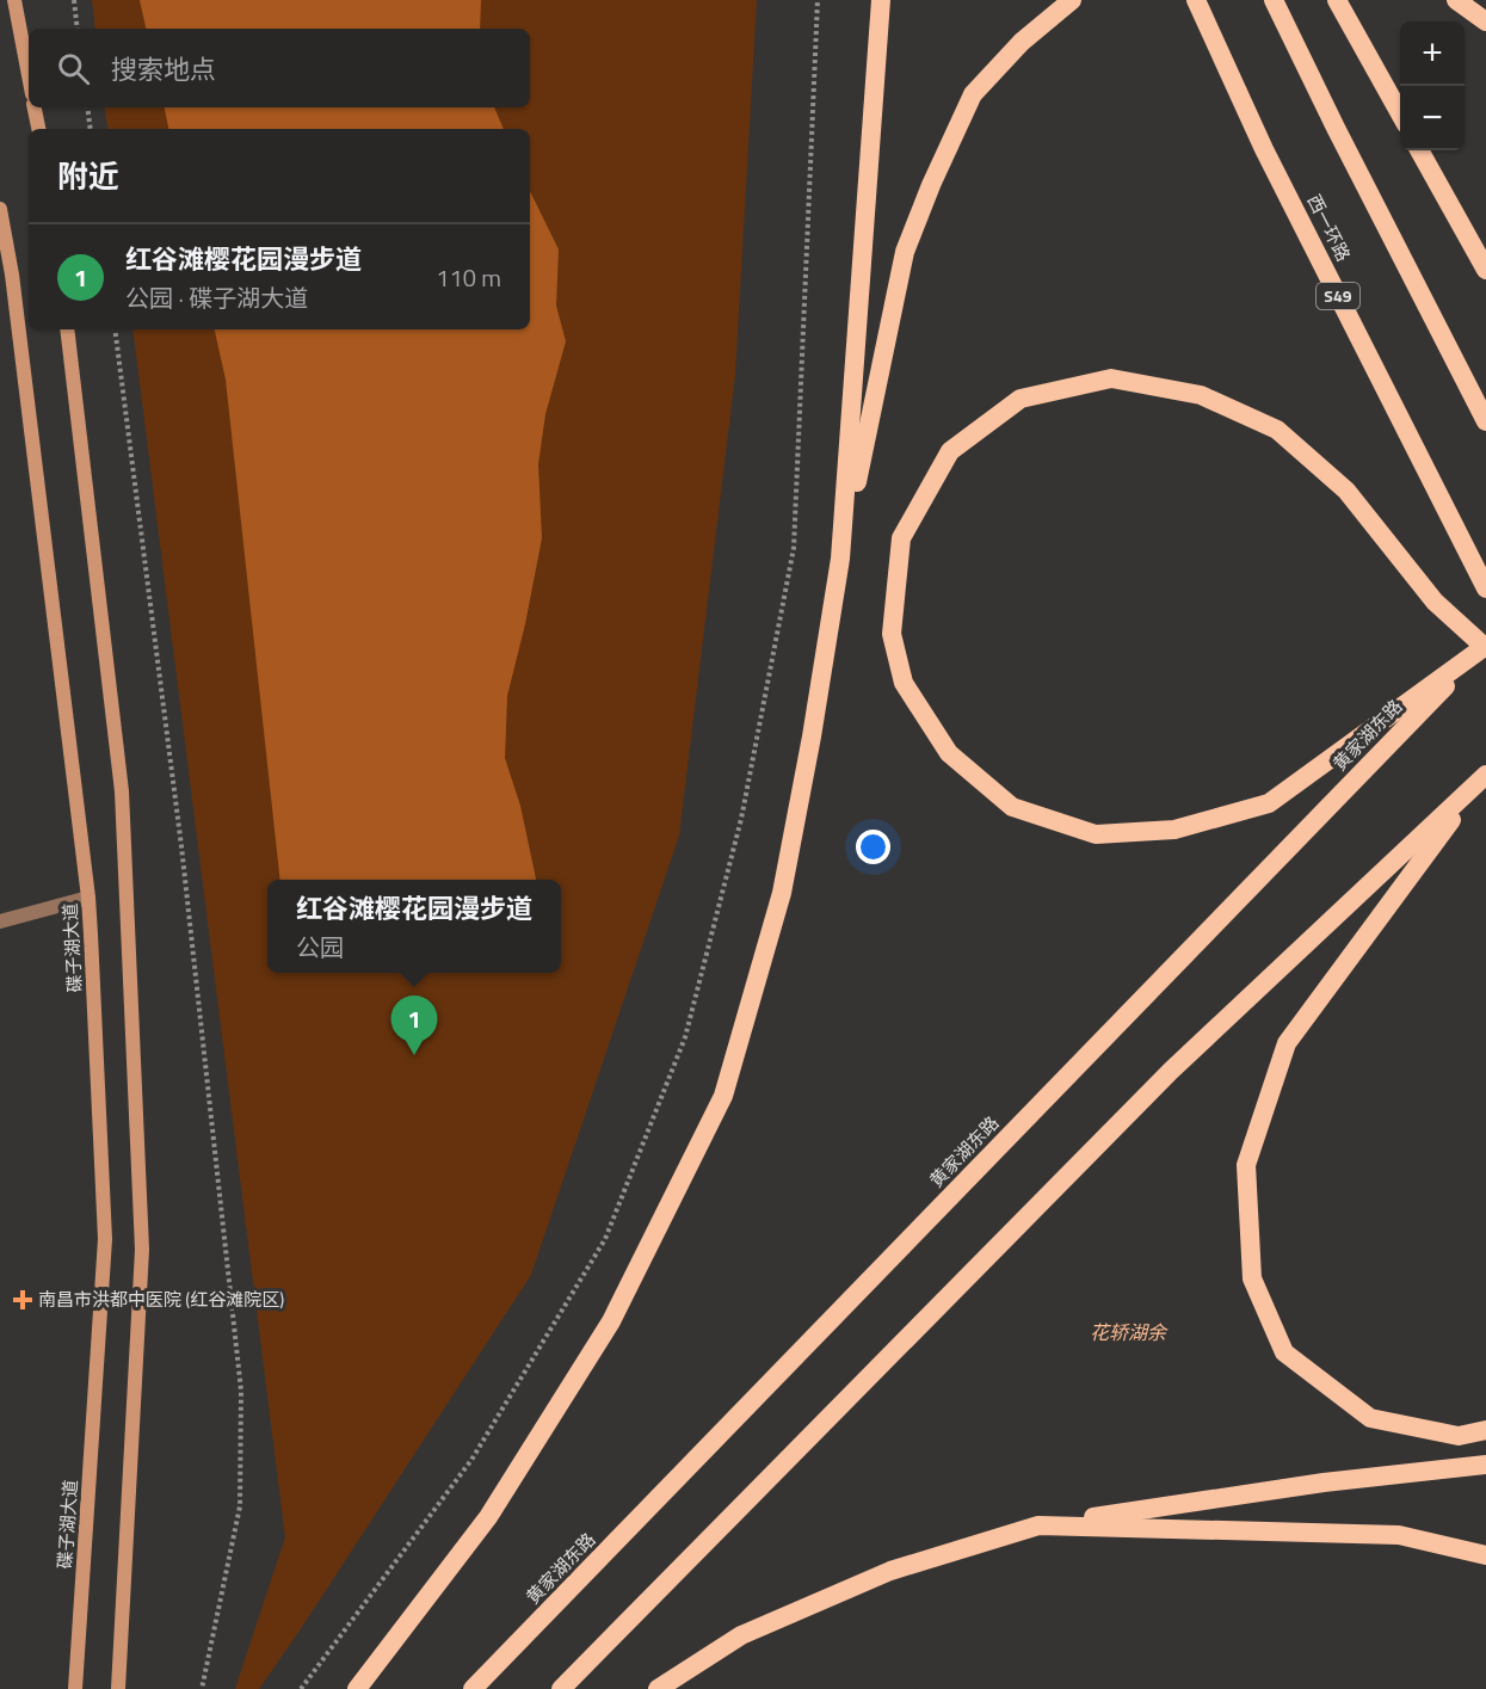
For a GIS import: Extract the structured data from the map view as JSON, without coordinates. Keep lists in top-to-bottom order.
{
  "streets": {
    "highway": ["西一环路", "S49", "黄家湖东路"],
    "main road": ["碟子湖大道"]
  },
  "water": ["花轿湖余"],
  "places": {
    "health": ["南昌市洪都中医院 (红谷滩院区)"]
  },
  "page": {
    "map_buttons": ["+", "−"],
    "search": "搜索地点",
    "heading": "附近",
    "list": [
      {
        "mark": "1",
        "name": "红谷滩樱花园漫步道",
        "note": "公园 · 碟子湖大道",
        "value": "110 m"
      }
    ],
    "popup": ["红谷滩樱花园漫步道", "公园"],
    "pins": "1"
  }
}
